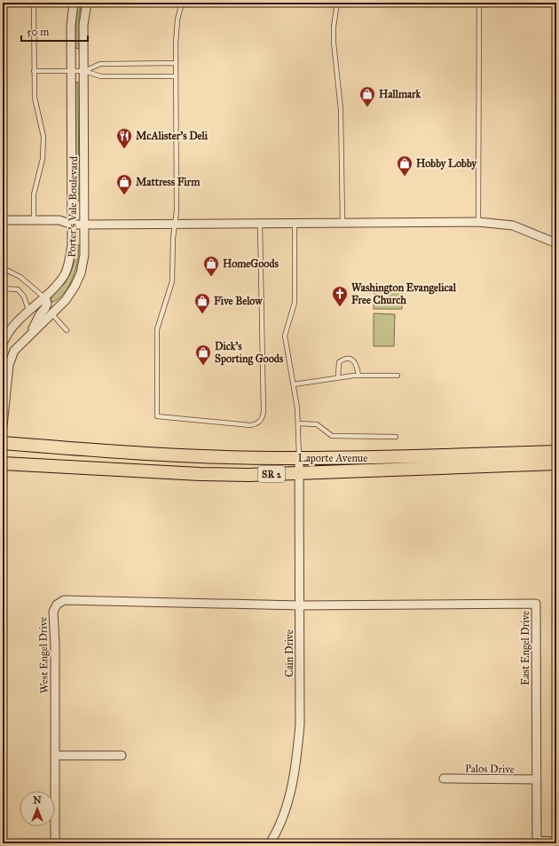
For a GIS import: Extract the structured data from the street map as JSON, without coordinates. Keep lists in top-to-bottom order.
{
  "streets": {
    "main road": ["Laporte Avenue", "SR 2"],
    "street": [
      "Porter's Vale Boulevard",
      "East Engel Drive",
      "Cain Drive",
      "West Engel Drive",
      "Palos Drive"
    ]
  },
  "crossings": [
    ["Laporte Avenue", "Cain Drive"],
    ["East Engel Drive", "Cain Drive"],
    ["East Engel Drive", "West Engel Drive"],
    ["East Engel Drive", "Palos Drive"],
    ["Cain Drive", "West Engel Drive"]
  ],
  "places": {
    "shop": [
      "Hallmark",
      "Hobby Lobby",
      "Mattress Firm",
      "HomeGoods",
      "Five Below",
      "Dick's Sporting Goods"
    ],
    "restaurant": ["McAlister's Deli"],
    "church": ["Washington Evangelical Free Church"]
  },
  "scale_bar": "50 m",
  "north": "top"
}
